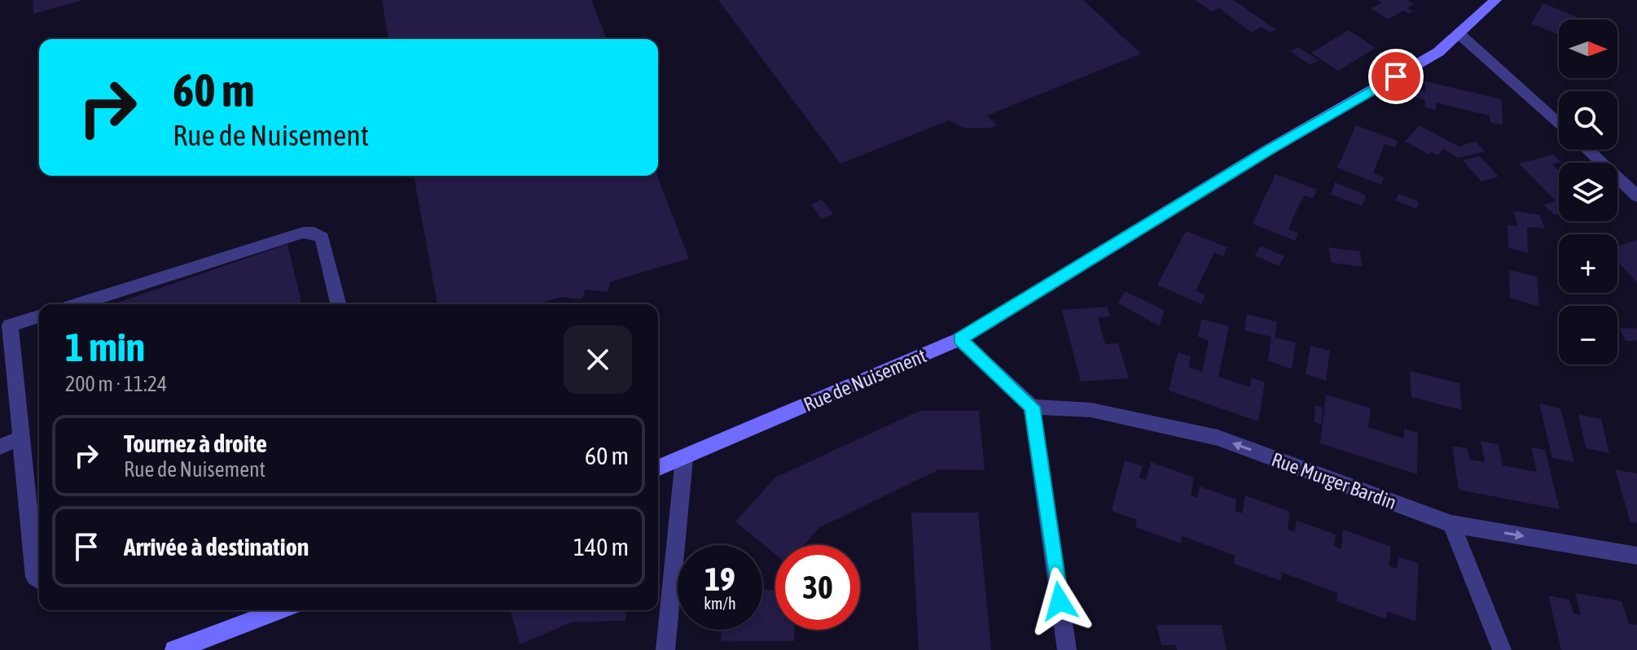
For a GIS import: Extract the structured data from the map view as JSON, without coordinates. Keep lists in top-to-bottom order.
{
  "streets": {
    "street": ["Rue de Nuisement", "Rue Murger Bardin"]
  },
  "north": "right",
  "page": {
    "map_buttons": ["+", "−"],
    "turn": ["60 m", "Rue de Nuisement"],
    "heading": ["1 min", "200 m · 11:24"],
    "list": [
      {
        "name": "Tournez à droite",
        "note": "Rue de Nuisement",
        "value": "60 m"
      },
      {
        "name": "Arrivée à destination",
        "value": "140 m"
      }
    ],
    "speed": "19 km/h",
    "limit": "30"
  }
}
